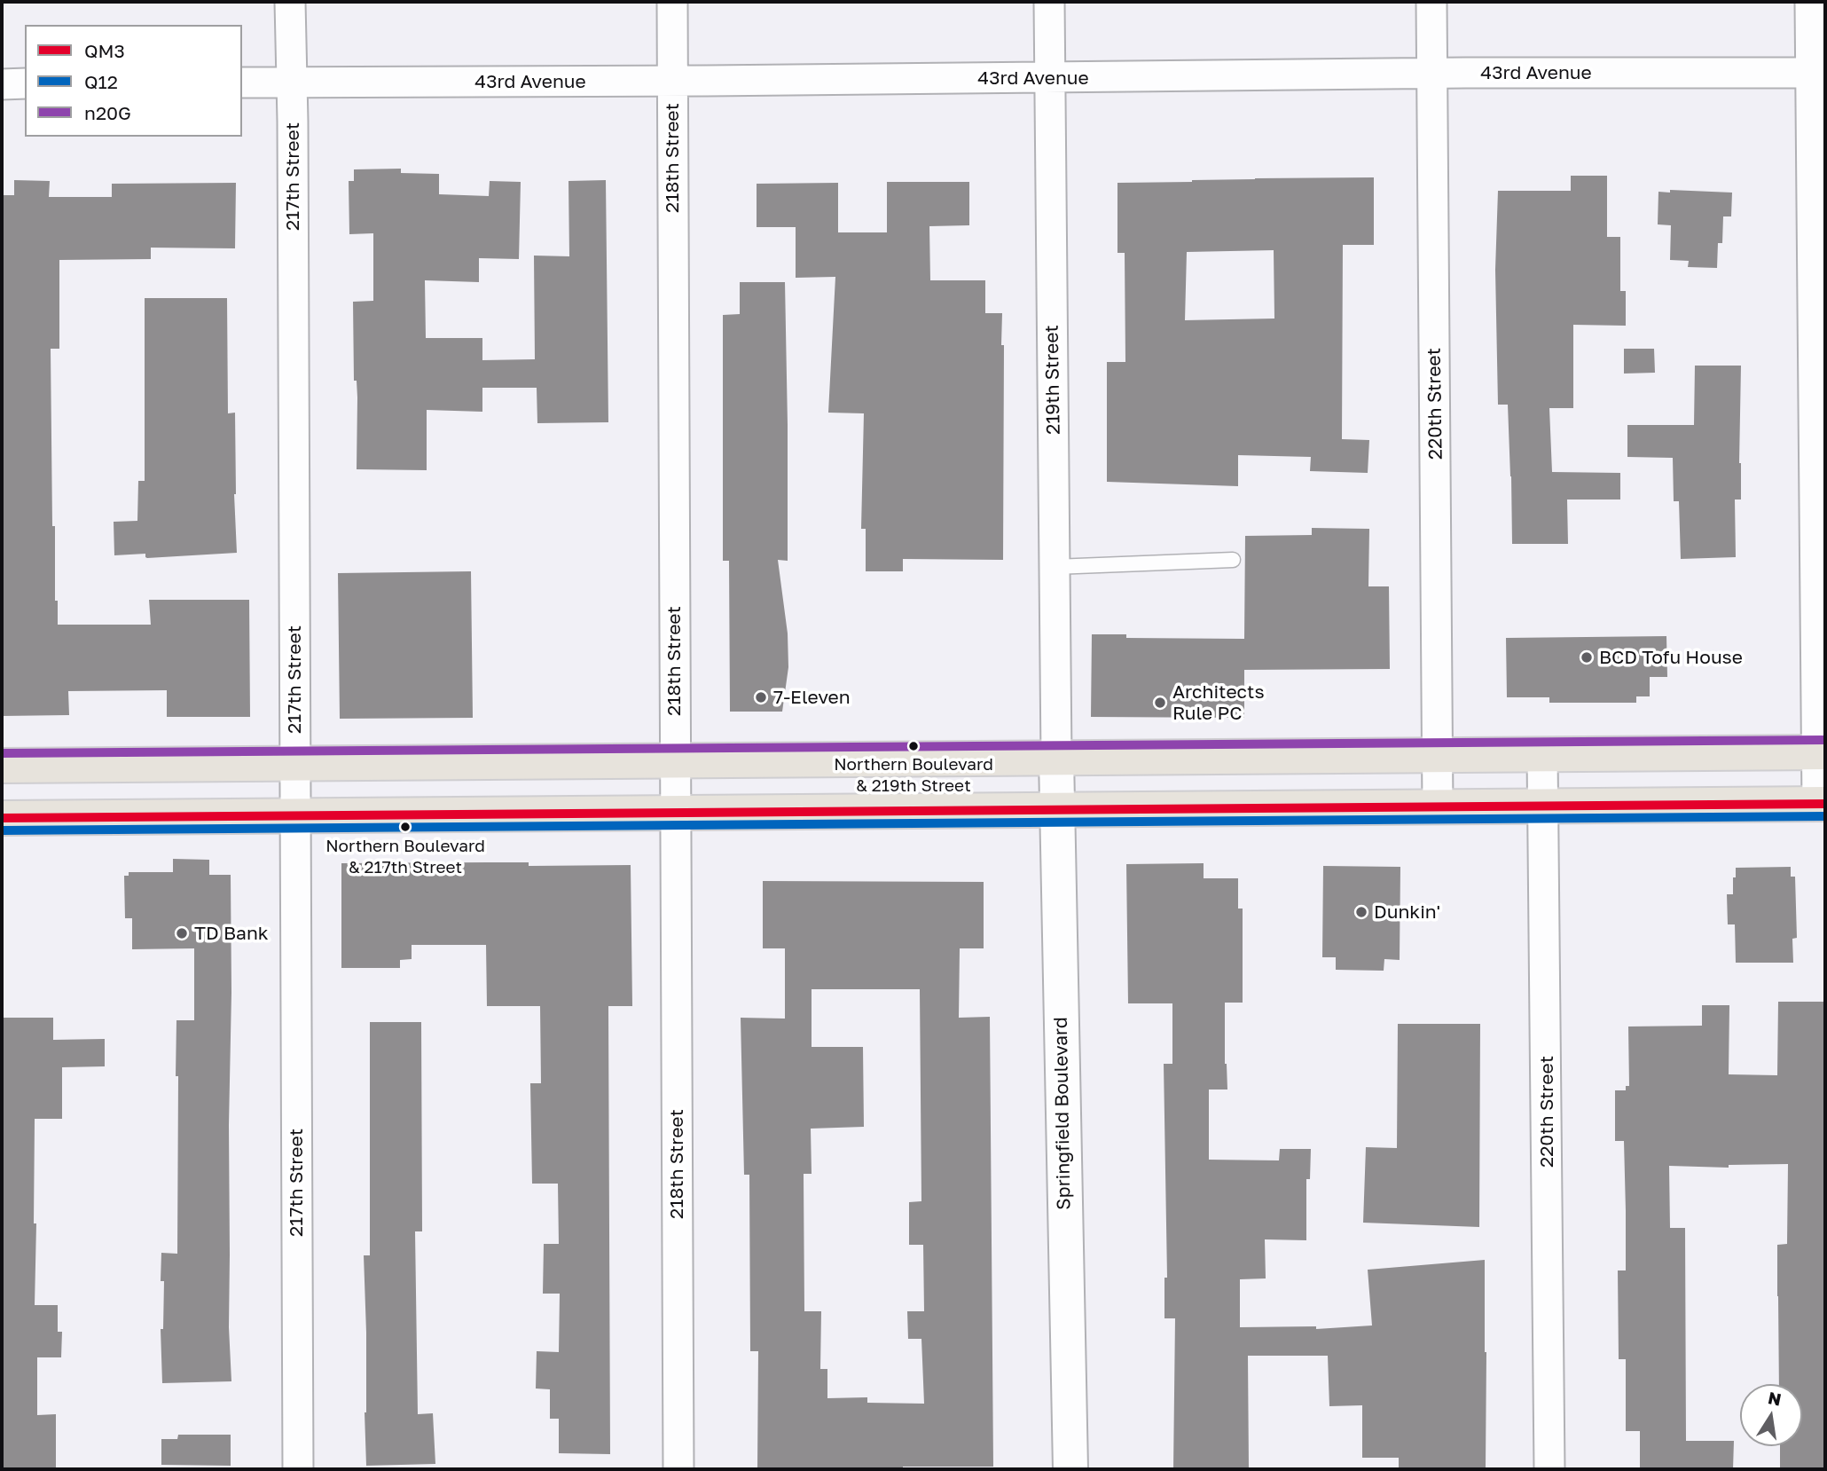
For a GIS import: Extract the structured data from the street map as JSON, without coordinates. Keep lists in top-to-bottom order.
{
  "streets": {
    "main road": ["Springfield Boulevard"],
    "street": [
      "43rd Avenue",
      "218th Street",
      "217th Street",
      "219th Street",
      "220th Street"
    ]
  },
  "crossings": [
    ["43rd Avenue", "218th Street"],
    ["43rd Avenue", "217th Street"],
    ["43rd Avenue", "219th Street"],
    ["43rd Avenue", "220th Street"],
    ["219th Street", "Springfield Boulevard"]
  ],
  "places": [
    "BCD Tofu House",
    "7-Eleven",
    "Architects Rule PC",
    "Northern Boulevard & 219th Street",
    "Northern Boulevard & 217th Street",
    "Dunkin'",
    "TD Bank"
  ],
  "lines": ["transit line n20G", "transit line QM3", "transit line Q12"],
  "legend": ["QM3", "Q12", "n20G"],
  "north": "top"
}
